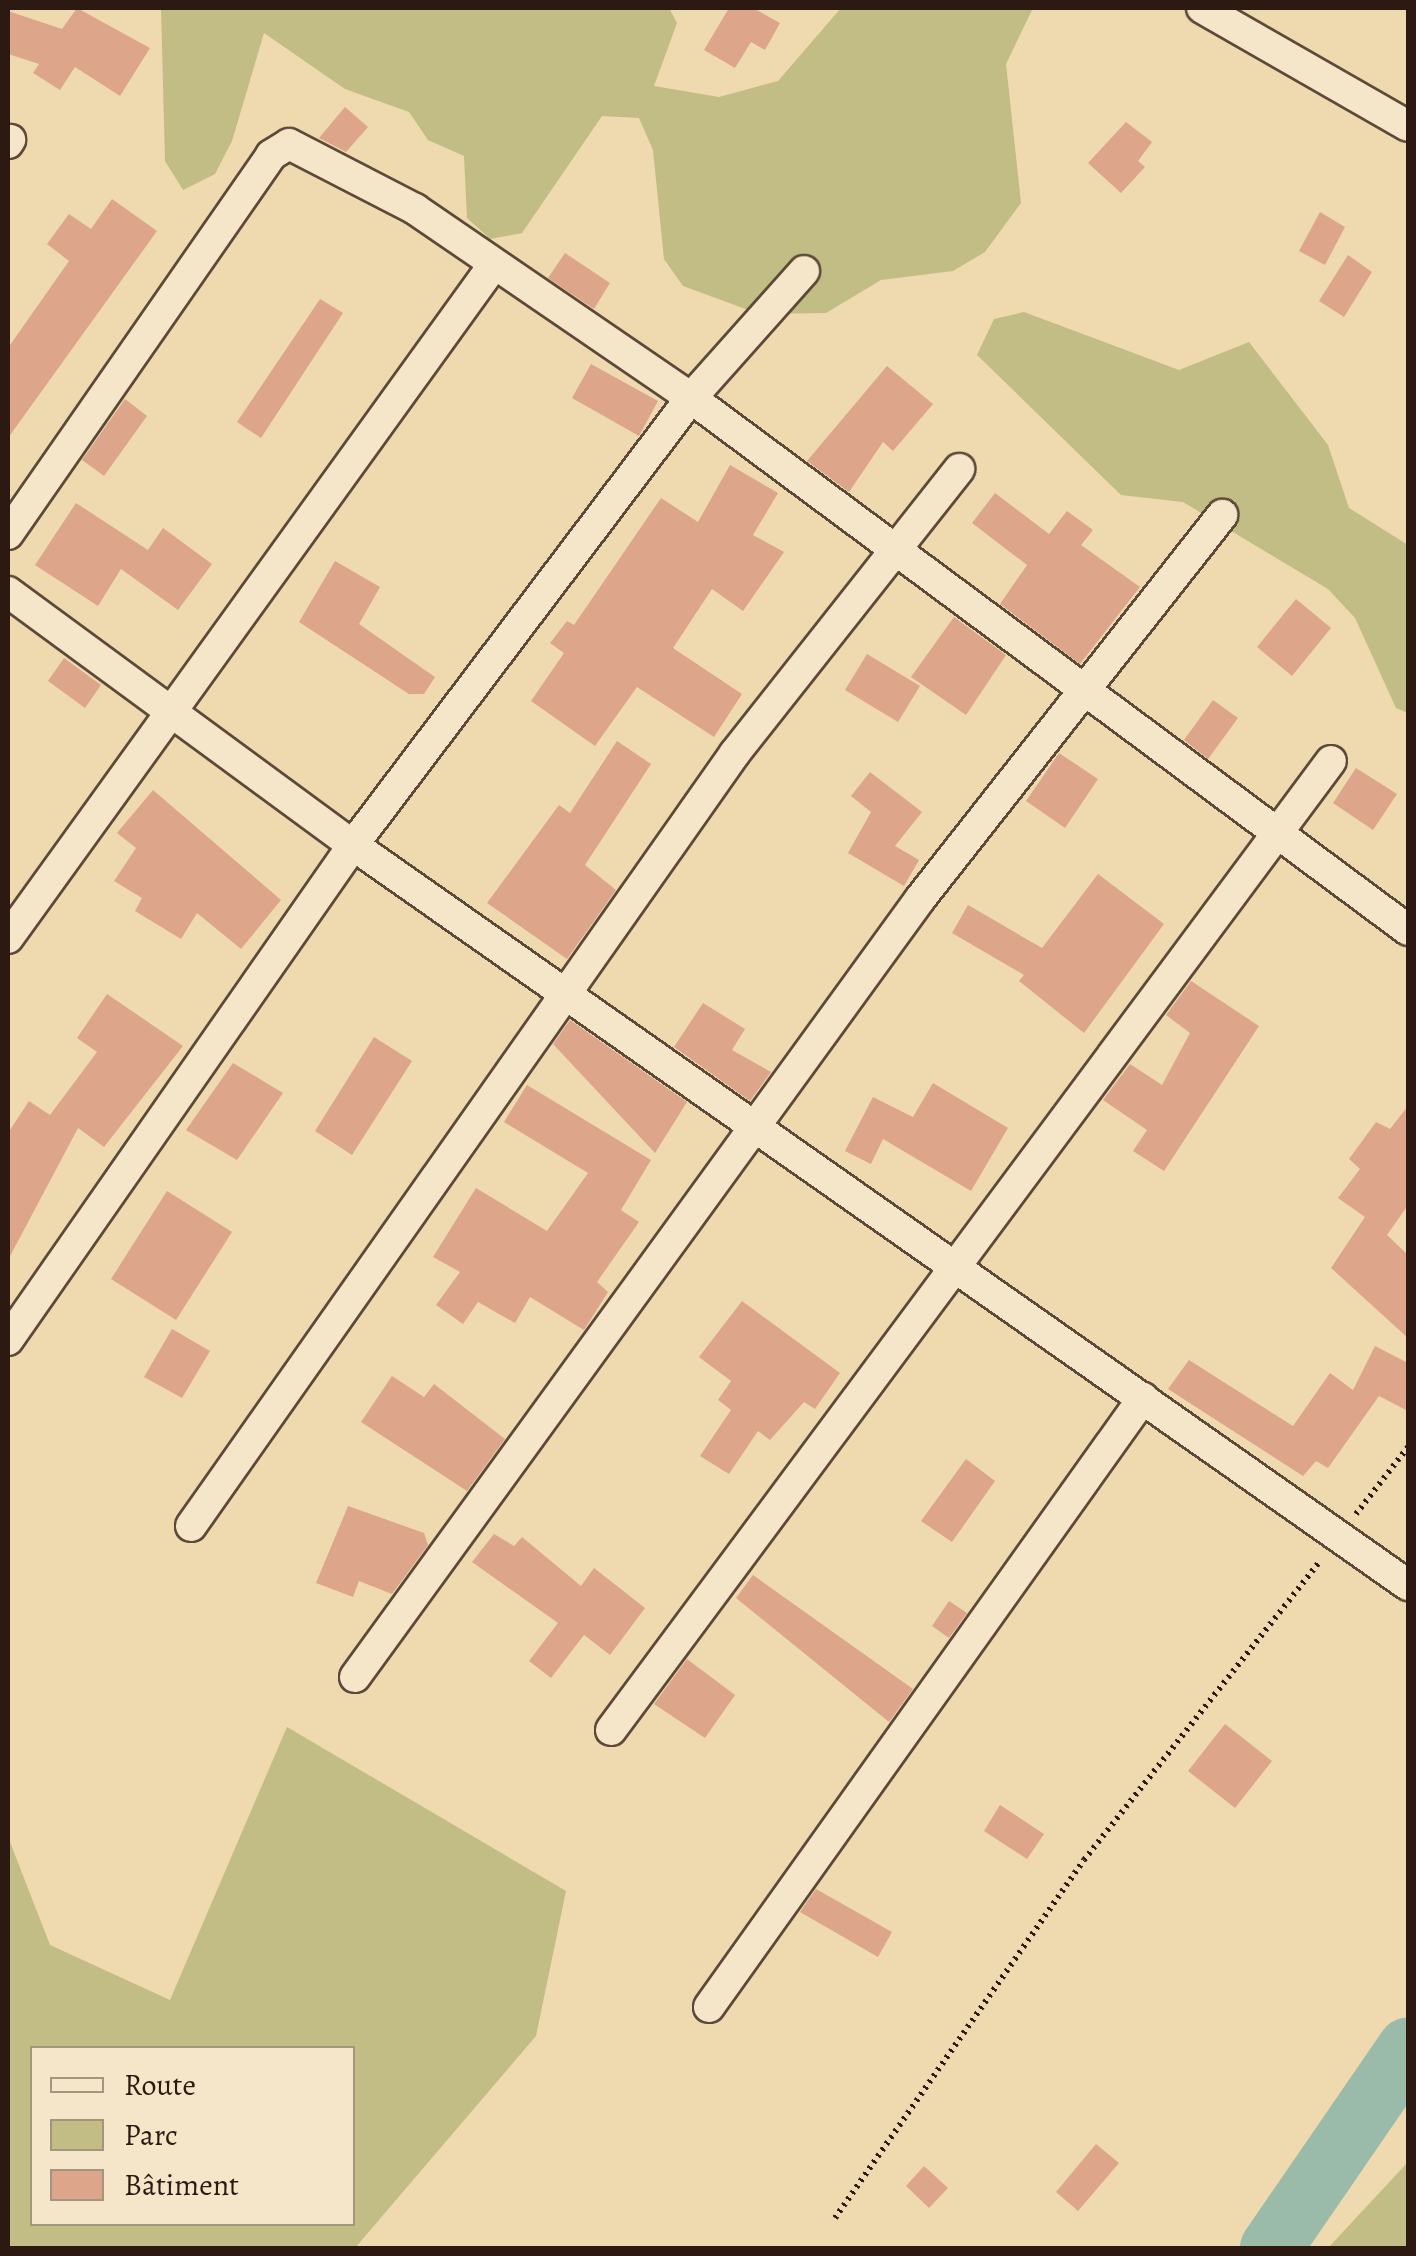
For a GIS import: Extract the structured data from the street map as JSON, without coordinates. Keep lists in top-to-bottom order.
{
  "legend": ["Route", "Parc", "Bâtiment"]
}
